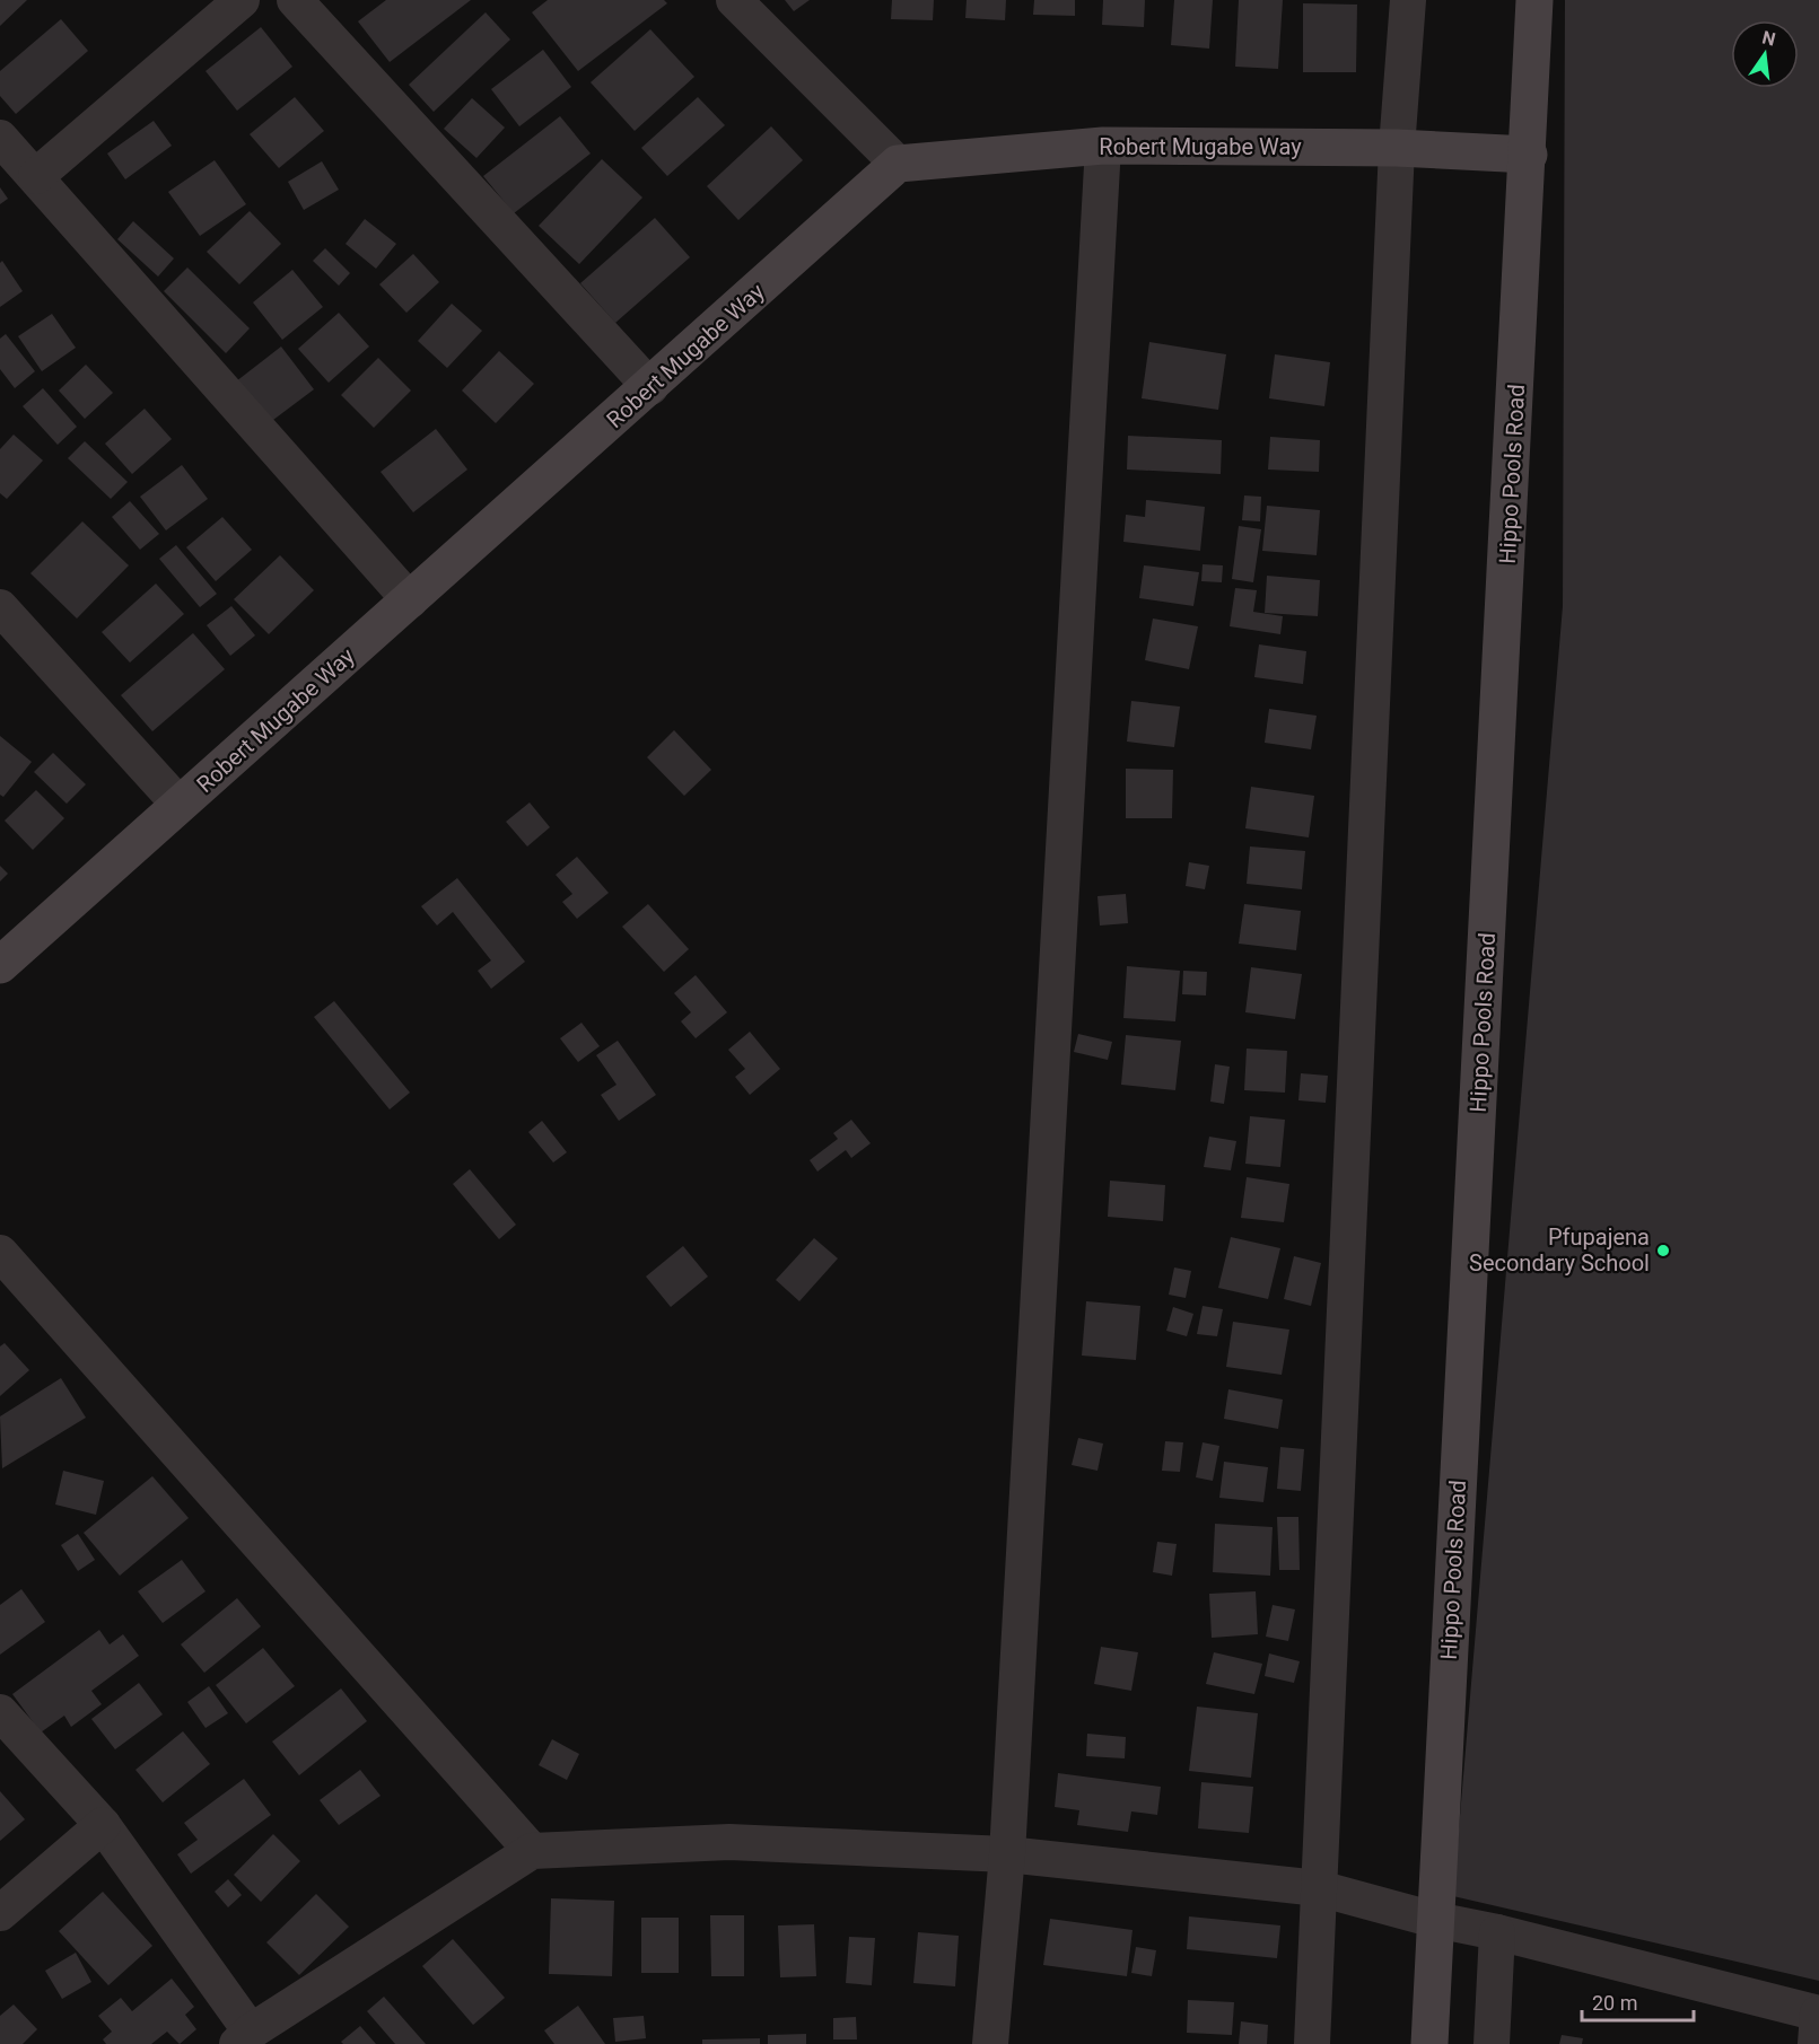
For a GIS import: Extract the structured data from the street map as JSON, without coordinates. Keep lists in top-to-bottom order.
{
  "streets": {
    "street": ["Robert Mugabe Way", "Hippo Pools Road"]
  },
  "crossings": [
    ["Robert Mugabe Way", "Hippo Pools Road"]
  ],
  "places": ["Pfupajena Secondary School"],
  "scale_bar": "20 m",
  "north": "top"
}
